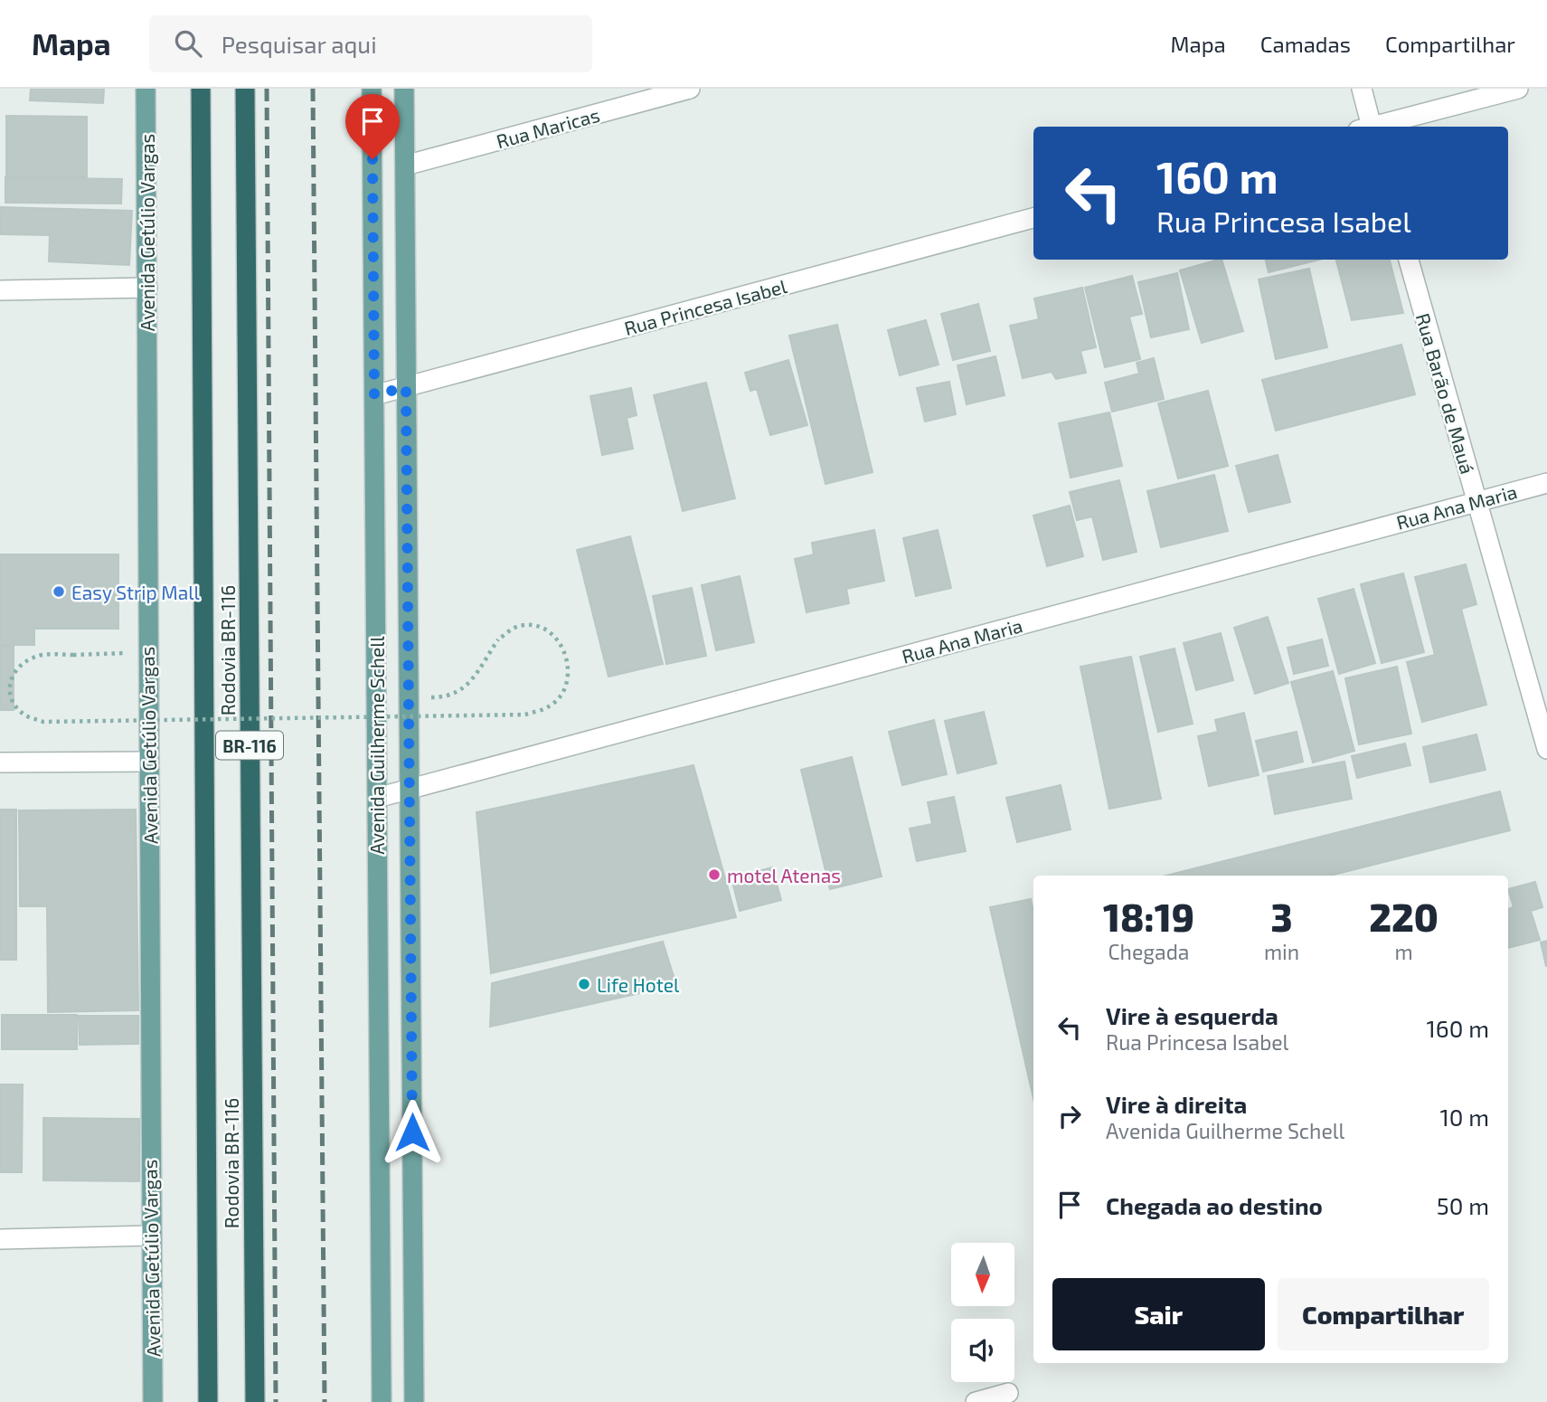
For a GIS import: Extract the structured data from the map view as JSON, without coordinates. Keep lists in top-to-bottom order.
{
  "streets": {
    "highway": ["Rodovia BR-116", "BR-116"],
    "main road": ["Avenida Getúlio Vargas", "Avenida Guilherme Schell"],
    "street": [
      "Rua Maricas",
      "Rua Princesa Isabel",
      "Rua Barão de Mauá",
      "Rua Ana Maria"
    ]
  },
  "crossings": [
    ["Rua Maricas", "Avenida Guilherme Schell"],
    ["Rua Princesa Isabel", "Avenida Guilherme Schell"],
    ["Rua Barão de Mauá", "Rua Ana Maria"],
    ["Rua Ana Maria", "Avenida Guilherme Schell"]
  ],
  "places": ["Easy Strip Mall", "motel Atenas", "Life Hotel"],
  "north": "bottom",
  "page": {
    "header": "Mapa",
    "search": "Pesquisar aqui",
    "nav": ["Mapa", "Camadas", "Compartilhar"],
    "turn": ["160 m", "Rua Princesa Isabel"],
    "eta": [
      "18:19",
      "Chegada",
      "3",
      "min",
      "220",
      "m"
    ],
    "list": [
      {
        "name": "Vire à esquerda",
        "note": "Rua Princesa Isabel",
        "value": "160 m"
      },
      {
        "name": "Vire à direita",
        "note": "Avenida Guilherme Schell",
        "value": "10 m"
      },
      {
        "name": "Chegada ao destino",
        "value": "50 m"
      }
    ],
    "buttons": ["Sair", "Compartilhar"]
  }
}
